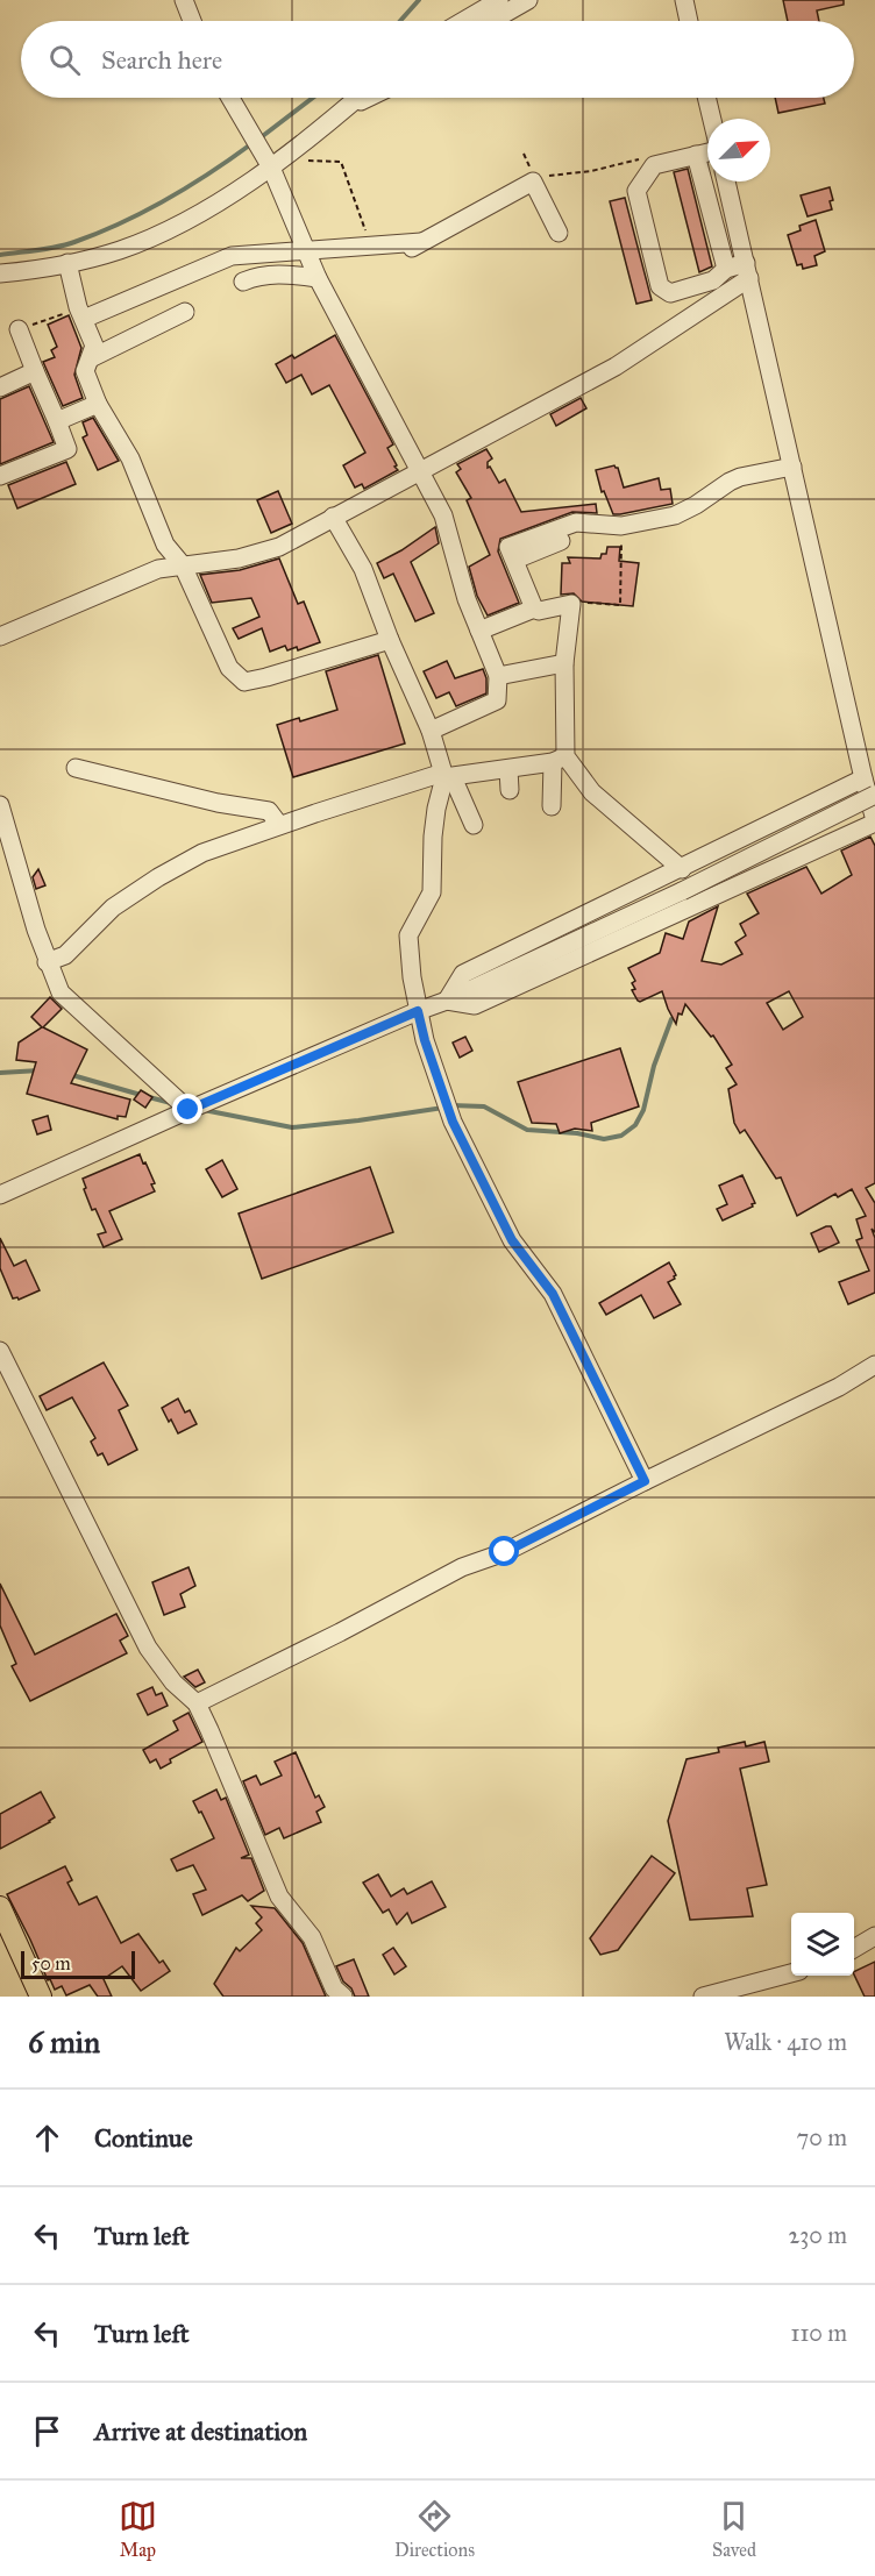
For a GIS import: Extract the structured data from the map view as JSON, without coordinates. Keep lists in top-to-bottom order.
{
  "scale_bar": "50 m",
  "north": "top right",
  "page": {
    "search": "Search here",
    "scale": "50 m",
    "heading": ["6 min", "Walk · 410 m"],
    "list": [
      ["Continue", "70 m"],
      ["Turn left", "230 m"],
      ["Turn left", "110 m"],
      "Arrive at destination"
    ],
    "nav": ["Map", "Directions", "Saved"]
  }
}
